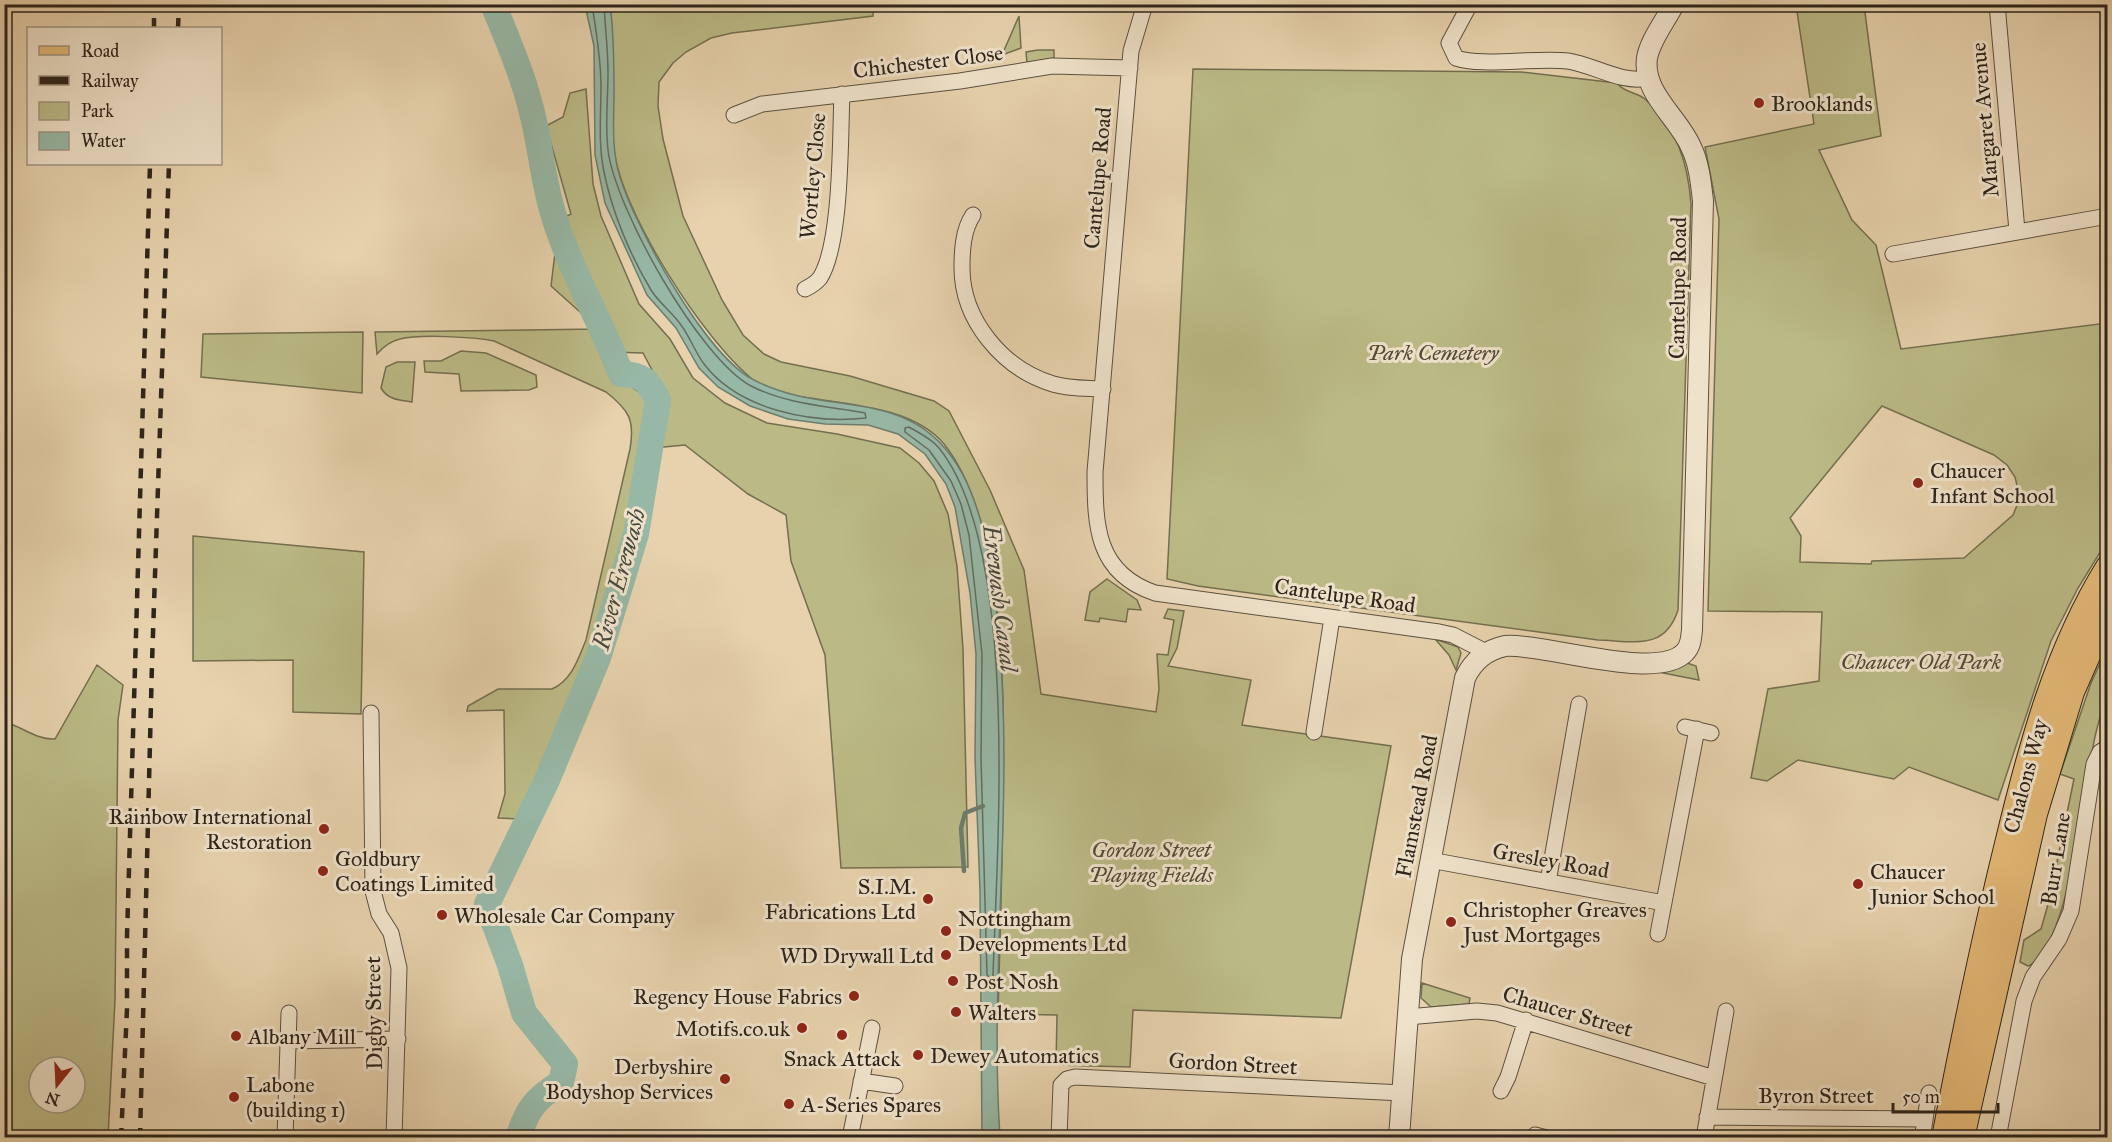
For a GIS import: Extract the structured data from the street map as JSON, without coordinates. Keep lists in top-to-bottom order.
{
  "streets": {
    "main road": ["Chalons Way"],
    "street": [
      "Chichester Close",
      "Margaret Avenue",
      "Wortley Close",
      "Cantelupe Road",
      "Flamstead Road",
      "Burr Lane",
      "Gresley Road",
      "Chaucer Street",
      "Digby Street",
      "Gordon Street",
      "Byron Street"
    ]
  },
  "crossings": [
    ["Chichester Close", "Wortley Close"],
    ["Chichester Close", "Cantelupe Road"],
    ["Cantelupe Road", "Flamstead Road"],
    ["Chalons Way", "Byron Street"],
    ["Flamstead Road", "Gresley Road"],
    ["Flamstead Road", "Chaucer Street"],
    ["Flamstead Road", "Gordon Street"]
  ],
  "water": ["River Erewash", "Erewash Canal"],
  "parks": ["Park Cemetery", "Chaucer Old Park", "Gordon Street Playing Fields"],
  "places": [
    "Brooklands",
    "Chaucer Infant School",
    "Rainbow International Restoration",
    "Goldbury Coatings Limited",
    "Chaucer Junior School",
    "S.I.M. Fabrications Ltd",
    "Wholesale Car Company",
    "Christopher Greaves Just Mortgages",
    "Nottingham Developments Ltd",
    "WD Drywall Ltd",
    "Post Nosh",
    "Regency House Fabrics",
    "Walters",
    "Motifs.co.uk",
    "Snack Attack",
    "Albany Mill",
    "Dewey Automatics",
    "Derbyshire Bodyshop Services",
    "Labone (building 1)",
    "A-Series Spares"
  ],
  "legend": [
    "Road",
    "Railway",
    "Park",
    "Water"
  ],
  "scale_bar": "50 m",
  "north": "bottom"
}
